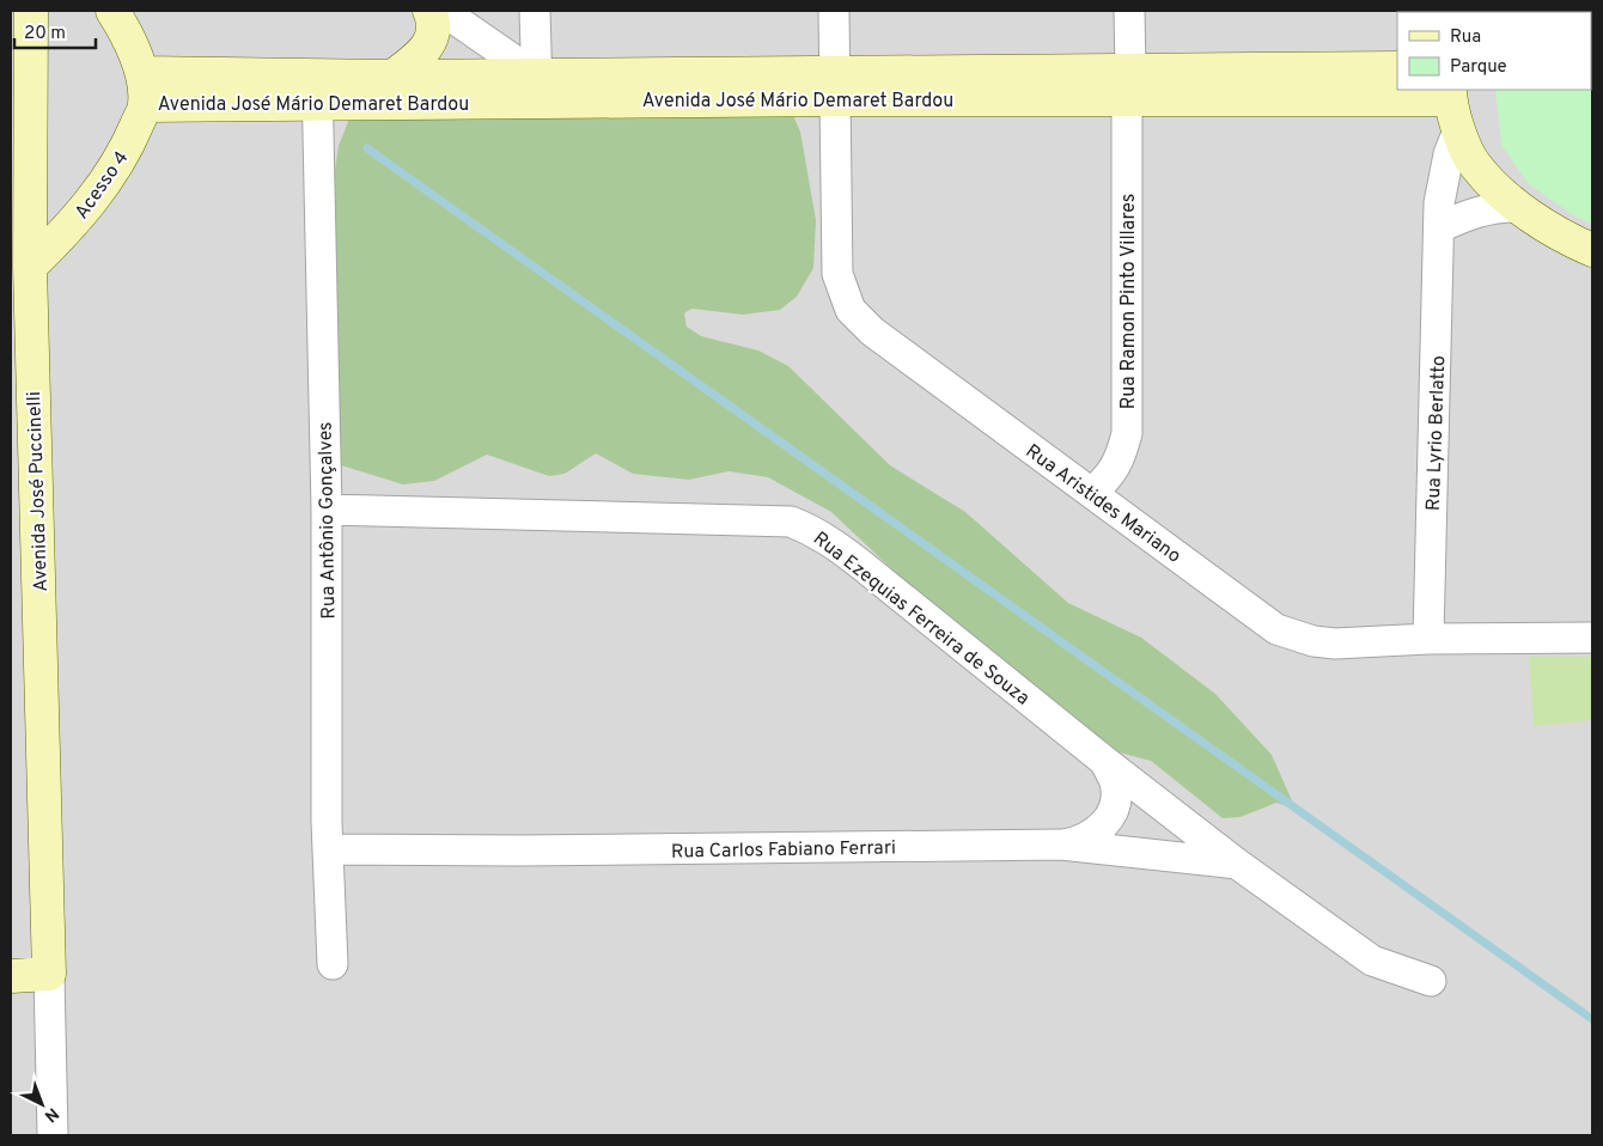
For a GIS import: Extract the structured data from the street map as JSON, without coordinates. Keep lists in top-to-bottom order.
{
  "streets": {
    "street": [
      "Avenida José Mário Demaret Bardou",
      "Acesso 4",
      "Rua Ramon Pinto Villares",
      "Rua Lyrio Berlatto",
      "Avenida José Puccinelli",
      "Rua Aristides Mariano",
      "Rua Antônio Gonçalves",
      "Rua Ezequias Ferreira de Souza",
      "Rua Carlos Fabiano Ferrari"
    ]
  },
  "crossings": [
    ["Avenida José Mário Demaret Bardou", "Acesso 4"],
    ["Avenida José Mário Demaret Bardou", "Rua Ramon Pinto Villares"],
    ["Avenida José Mário Demaret Bardou", "Rua Aristides Mariano"],
    ["Avenida José Mário Demaret Bardou", "Rua Antônio Gonçalves"],
    ["Acesso 4", "Avenida José Puccinelli"],
    ["Rua Ramon Pinto Villares", "Rua Aristides Mariano"],
    ["Rua Lyrio Berlatto", "Rua Aristides Mariano"],
    ["Rua Antônio Gonçalves", "Rua Ezequias Ferreira de Souza"],
    ["Rua Antônio Gonçalves", "Rua Carlos Fabiano Ferrari"],
    ["Rua Ezequias Ferreira de Souza", "Rua Carlos Fabiano Ferrari"]
  ],
  "legend": ["Rua", "Parque"],
  "scale_bar": "20 m",
  "north": "bottom right"
}
